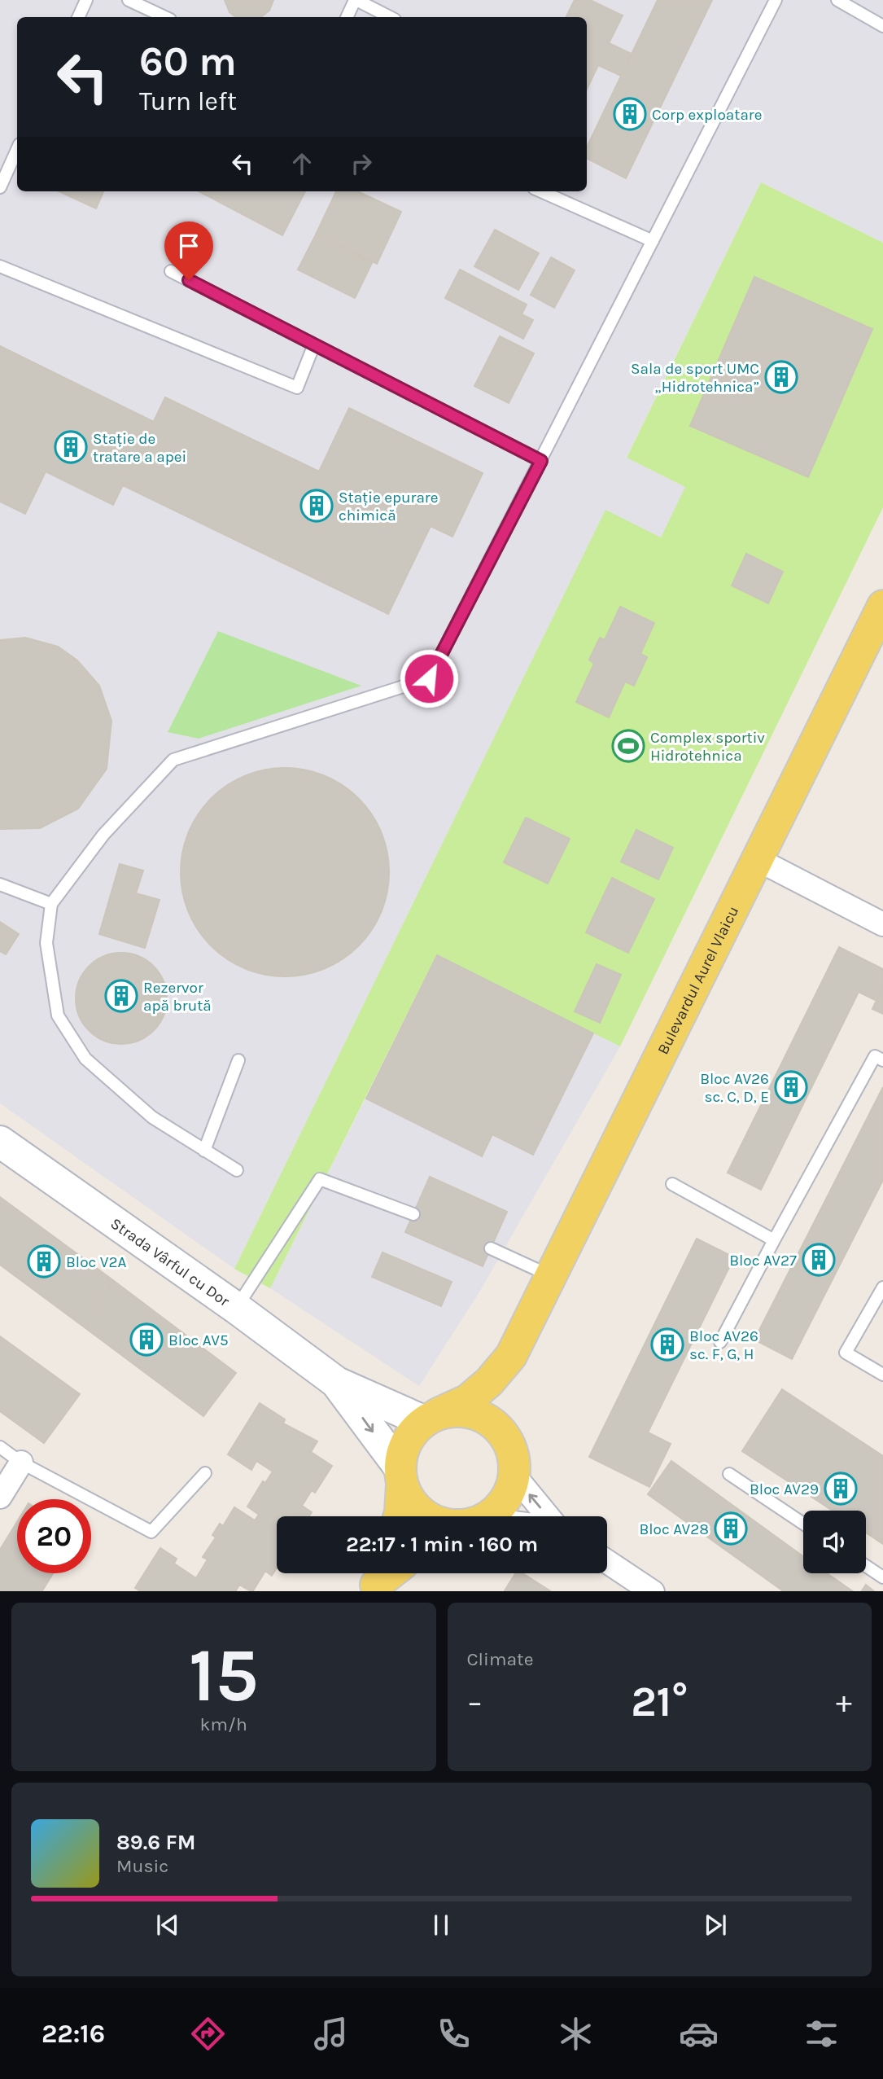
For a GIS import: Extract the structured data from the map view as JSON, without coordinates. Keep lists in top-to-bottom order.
{
  "streets": {
    "main road": ["Bulevardul Aurel Vlaicu"],
    "street": ["Strada Vârful cu Dor"]
  },
  "crossings": [
    ["Bulevardul Aurel Vlaicu", "Strada Vârful cu Dor"]
  ],
  "places": {
    "building": [
      "Corp exploatare",
      "Sala de sport UMC „Hidrotehnica”",
      "Stație de tratare a apei",
      "Stație epurare chimică",
      "Rezervor apă brută",
      "Bloc AV26 sc. C, D, E",
      "Bloc AV27",
      "Bloc V2A",
      "Bloc AV5",
      "Bloc AV26 sc. F, G, H",
      "Bloc AV29",
      "Bloc AV28"
    ],
    "sports": ["Complex sportiv Hidrotehnica"]
  },
  "page": {
    "turn": ["60 m", "Turn left"],
    "limit": "20",
    "trip": "22:17 · 1 min · 160 m",
    "tile": [
      ["15", "km/h"],
      "Climate"
    ],
    "heat": ["−", "21°", "+"],
    "song": ["89.6 FM", "Music"],
    "tabs": "22:16"
  }
}
